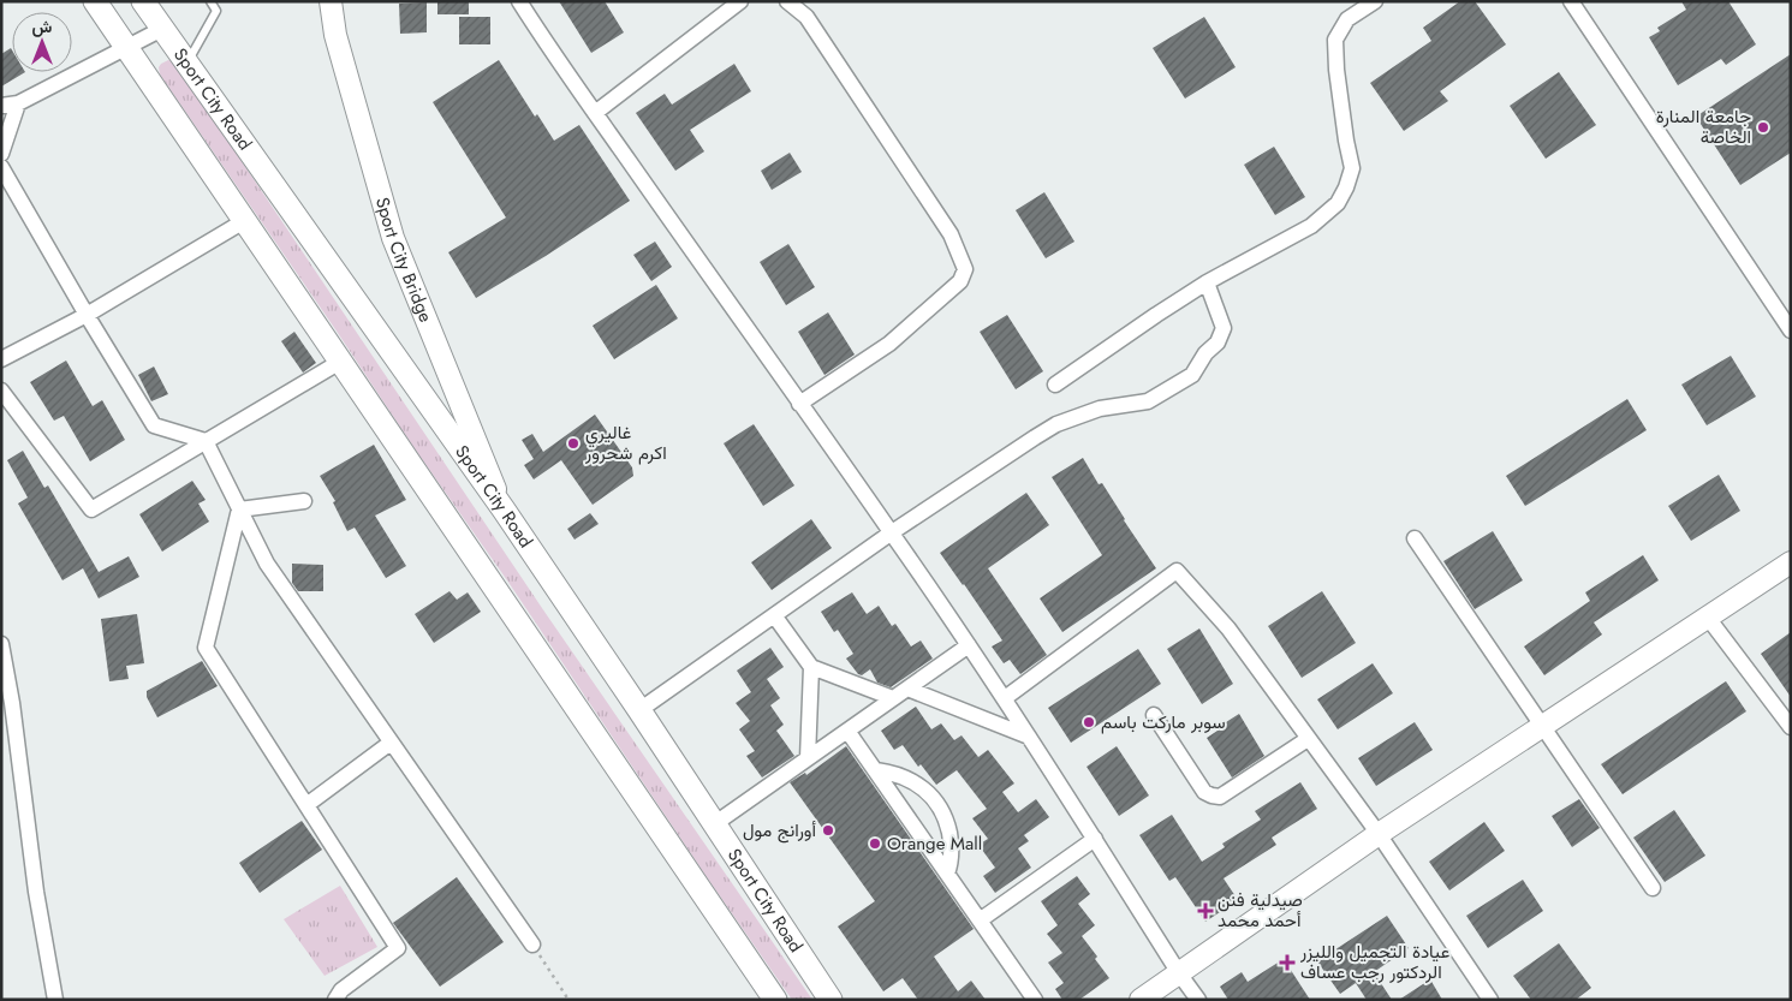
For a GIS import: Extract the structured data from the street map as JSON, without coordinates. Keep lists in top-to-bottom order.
{
  "streets": {
    "main road": ["Sport City Road"],
    "street": ["Sport City Bridge"]
  },
  "crossings": [
    ["Sport City Road", "Sport City Bridge"]
  ],
  "places": {
    "other": [
      "جامعة المنارة الخاصة",
      "غاليري اكرم شحرور",
      "سوبر ماركت باسم",
      "أورانج مول",
      "Orange Mall"
    ],
    "health": ["صيدلية فنن أحمد محمد", "عيادة التجميل والليزر الردكتور رجب عساف"]
  },
  "north": "top"
}
